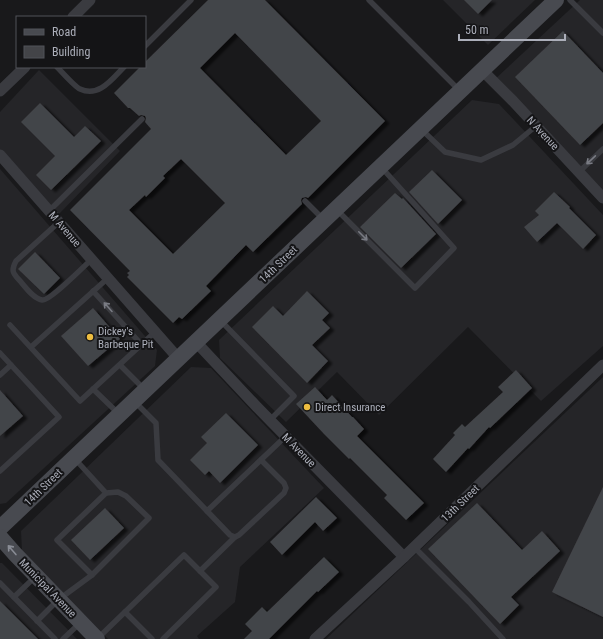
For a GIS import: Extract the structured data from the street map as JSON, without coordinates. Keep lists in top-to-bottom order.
{
  "streets": {
    "main road": ["14th Street", "Municipal Avenue"],
    "street": ["N Avenue", "M Avenue", "13th Street"]
  },
  "crossings": [
    ["N Avenue", "14th Street"],
    ["M Avenue", "14th Street"],
    ["M Avenue", "13th Street"]
  ],
  "one_way": ["Municipal Avenue"],
  "places": ["Dickey's Barbeque Pit", "Direct Insurance"],
  "legend": ["Road", "Building"],
  "scale_bar": "50 m"
}
